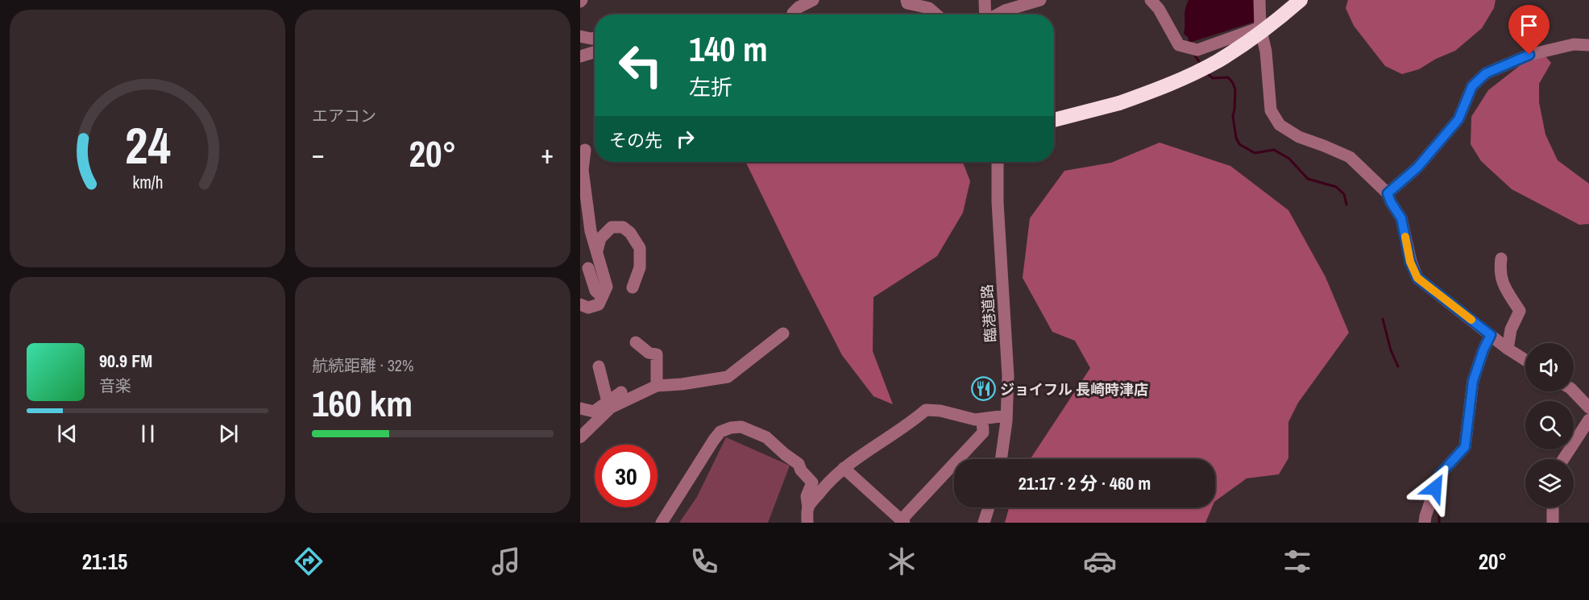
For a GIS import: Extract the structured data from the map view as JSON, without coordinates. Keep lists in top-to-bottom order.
{
  "streets": {
    "street": ["臨港道路"]
  },
  "places": {
    "restaurant": ["ジョイフル 長崎時津店"]
  },
  "page": {
    "tile": [
      "エアコン",
      ["航続距離 · 32%", "160 km"]
    ],
    "turn": ["140 m", "左折"],
    "then": "その先",
    "heat": ["−", "20°", "+"],
    "song": ["90.9 FM", "音楽"],
    "limit": "30",
    "trip": "21:17 · 2 分 · 460 m",
    "tabs": ["21:15", "20°"],
    "gauge": ["24", "km/h"]
  }
}
